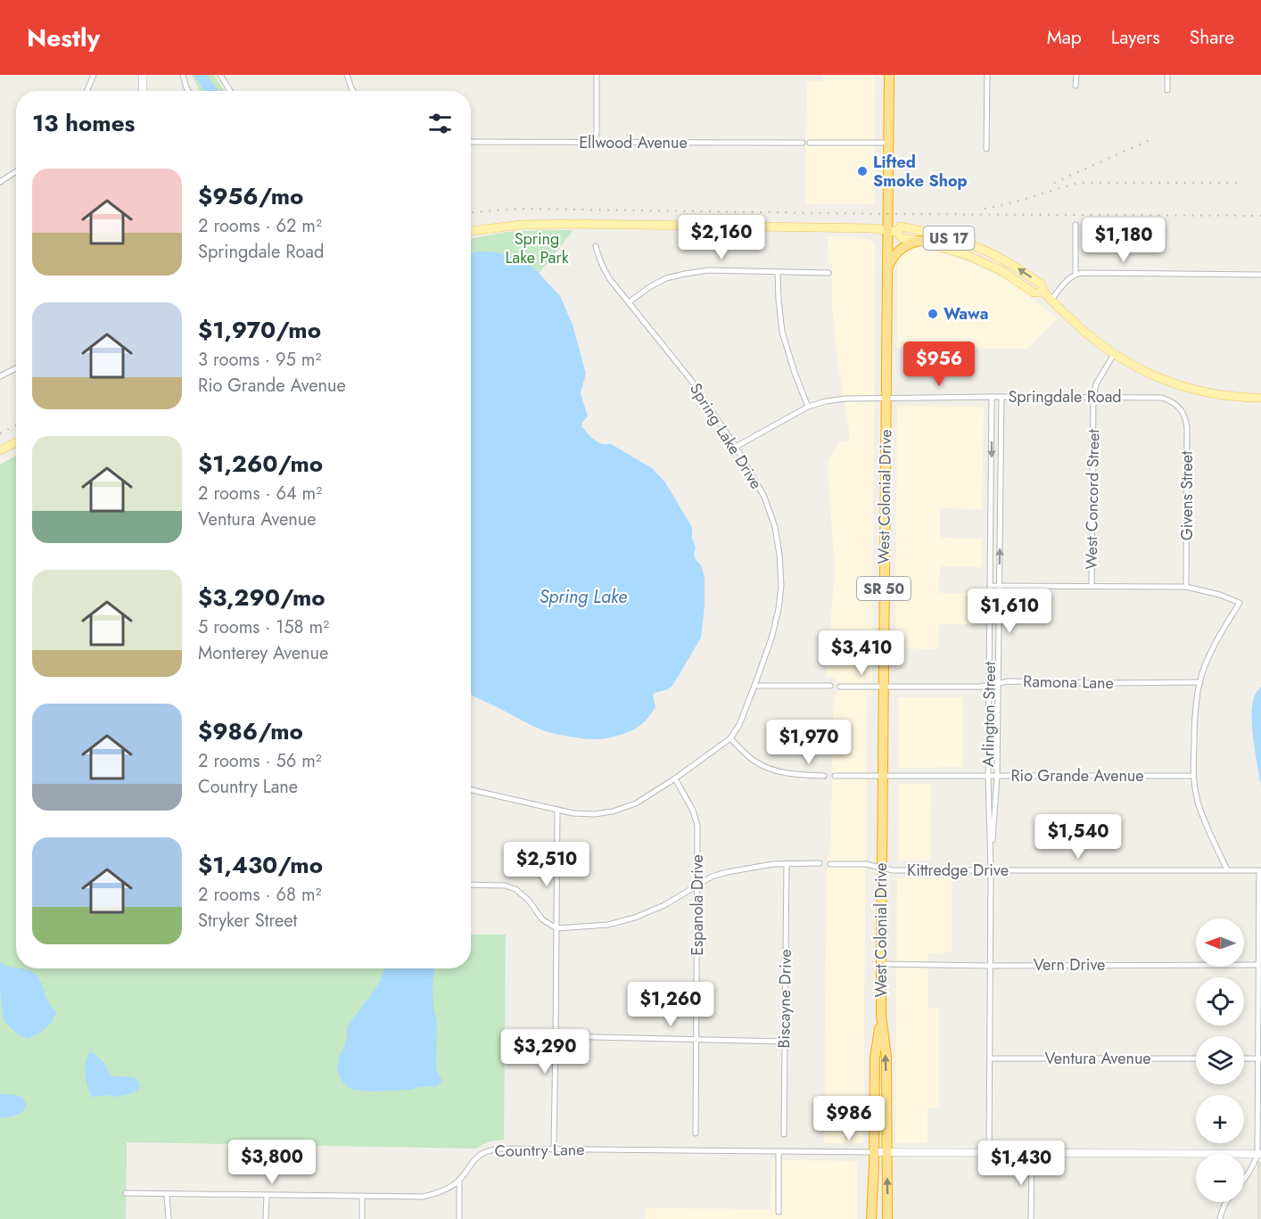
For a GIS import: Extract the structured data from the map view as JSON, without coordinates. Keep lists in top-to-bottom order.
{
  "streets": {
    "highway": ["West Colonial Drive", "SR 50"],
    "main road": ["US 17"],
    "street": [
      "Ellwood Avenue",
      "Springdale Road",
      "Spring Lake Drive",
      "Givens Street",
      "West Concord Street",
      "Ramona Lane",
      "Arlington Street",
      "Rio Grande Avenue",
      "Kittredge Drive",
      "Espanola Drive",
      "Vern Drive",
      "Biscayne Drive",
      "Ventura Avenue",
      "Country Lane"
    ]
  },
  "crossings": [
    ["US 17", "West Colonial Drive"],
    ["US 17", "West Concord Street"],
    ["Springdale Road", "Spring Lake Drive"],
    ["Springdale Road", "Givens Street"],
    ["Springdale Road", "West Colonial Drive"],
    ["Springdale Road", "West Concord Street"],
    ["Springdale Road", "Arlington Street"],
    ["Spring Lake Drive", "Espanola Drive"],
    ["West Colonial Drive", "Ramona Lane"],
    ["West Colonial Drive", "Rio Grande Avenue"],
    ["West Colonial Drive", "Kittredge Drive"],
    ["West Colonial Drive", "Vern Drive"],
    ["West Colonial Drive", "Country Lane"],
    ["Ramona Lane", "Arlington Street"],
    ["Arlington Street", "Rio Grande Avenue"],
    ["Arlington Street", "Kittredge Drive"],
    ["Arlington Street", "Vern Drive"],
    ["Arlington Street", "Ventura Avenue"]
  ],
  "water": ["Spring Lake"],
  "parks": ["Spring Lake Park"],
  "places": ["Lifted Smoke Shop", "Wawa"],
  "north": "left",
  "page": {
    "header": "Nestly",
    "nav": ["Map", "Layers", "Share"],
    "heading": "13 homes",
    "list": [
      {
        "name": "$956/mo",
        "note": "2 rooms · 62 m² · Springdale Road"
      },
      {
        "name": "$1,970/mo",
        "note": "3 rooms · 95 m² · Rio Grande Avenue"
      },
      {
        "name": "$1,260/mo",
        "note": "2 rooms · 64 m² · Ventura Avenue"
      },
      {
        "name": "$3,290/mo",
        "note": "5 rooms · 158 m² · Monterey Avenue"
      },
      {
        "name": "$986/mo",
        "note": "2 rooms · 56 m² · Country Lane"
      },
      {
        "name": "$1,430/mo",
        "note": "2 rooms · 68 m² · Stryker Street"
      }
    ],
    "price": [
      "$2,160",
      "$1,180",
      "$956",
      "$1,610",
      "$3,410",
      "$1,970",
      "$1,540",
      "$2,510",
      "$1,260",
      "$3,290",
      "$986",
      "$3,800",
      "$1,430"
    ],
    "map_buttons": ["+", "−"]
  }
}
